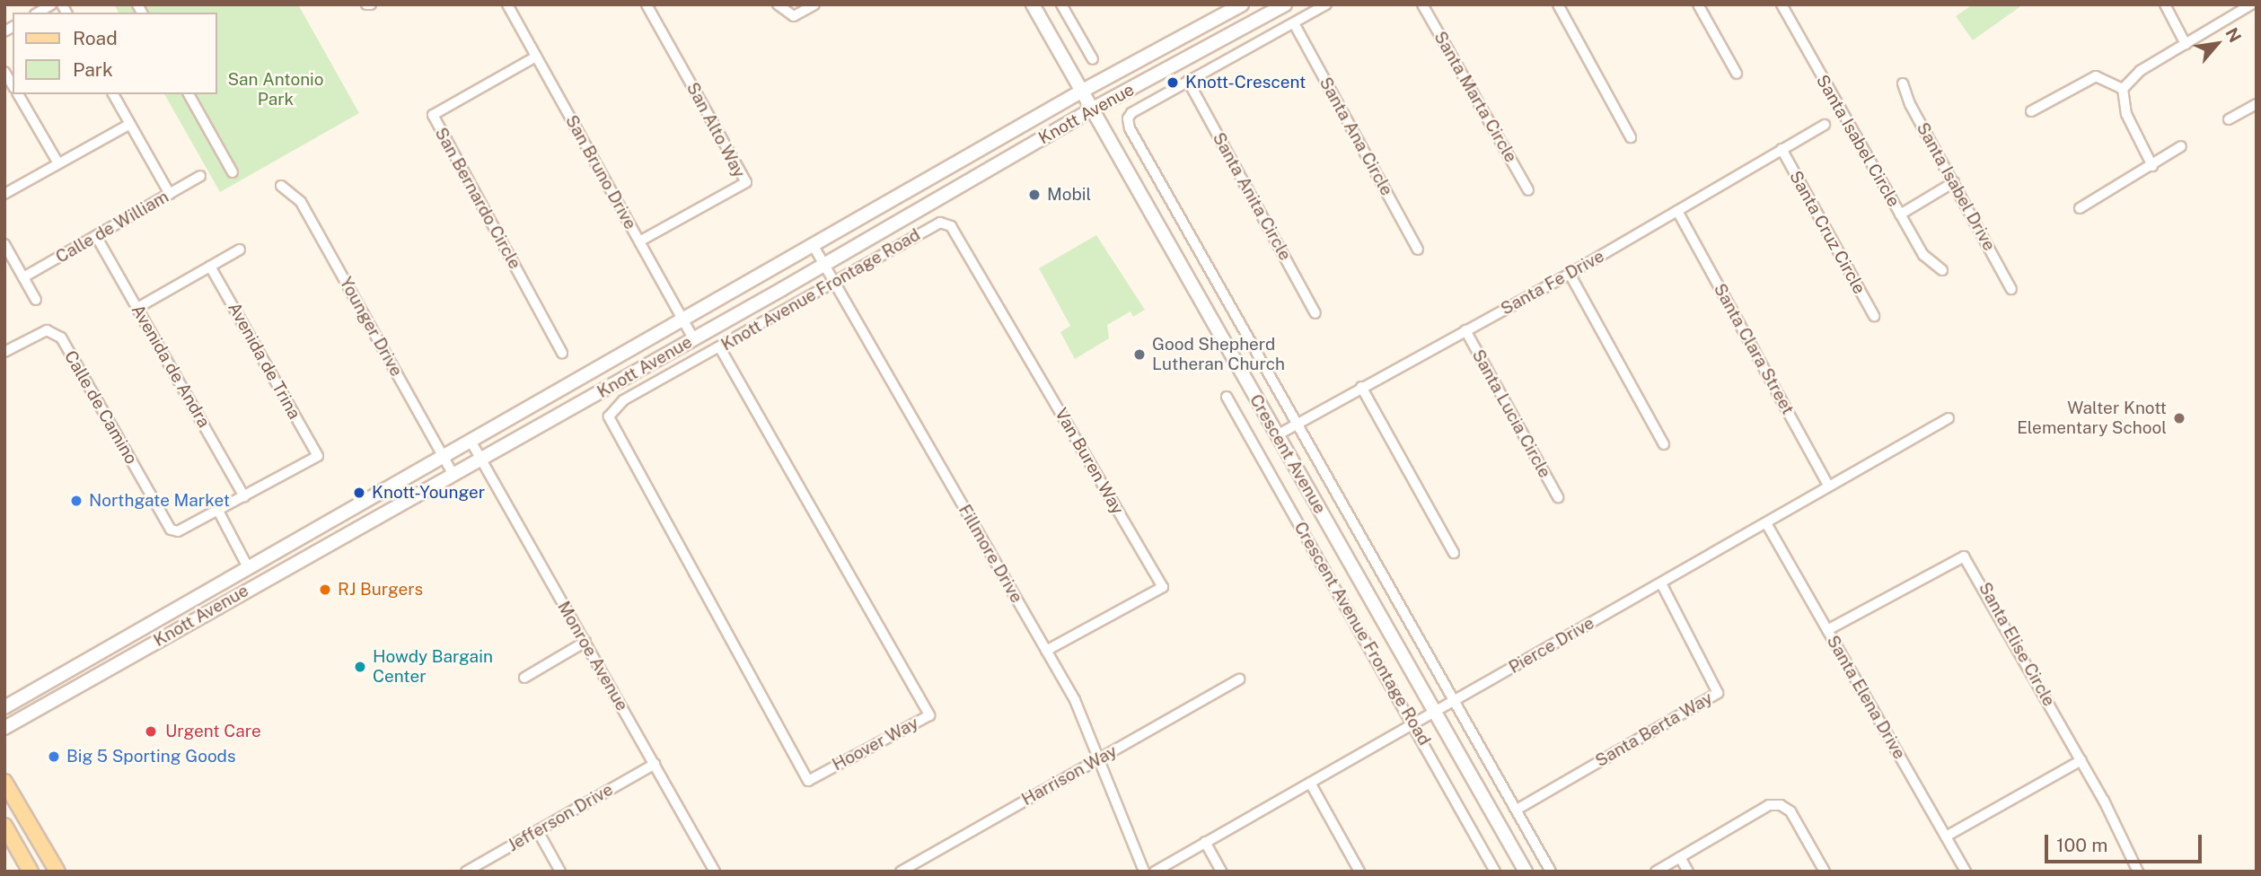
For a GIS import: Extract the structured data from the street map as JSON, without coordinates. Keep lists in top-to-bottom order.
{
  "streets": {
    "main road": ["Knott Avenue", "Crescent Avenue"],
    "street": [
      "Santa Marta Circle",
      "San Alto Way",
      "Santa Ana Circle",
      "Santa Isabel Circle",
      "San Bruno Drive",
      "Santa Isabel Drive",
      "Santa Anita Circle",
      "San Bernardo Circle",
      "Calle de William",
      "Santa Cruz Circle",
      "Santa Fe Drive",
      "Knott Avenue Frontage Road",
      "Younger Drive",
      "Santa Clara Street",
      "Avenida de Trina",
      "Avenida de Andra",
      "Calle de Camino",
      "Santa Lucia Circle",
      "Van Buren Way",
      "Fillmore Drive",
      "Crescent Avenue Frontage Road",
      "Santa Elise Circle",
      "Pierce Drive",
      "Monroe Avenue",
      "Santa Elena Drive",
      "Santa Berta Way",
      "Hoover Way",
      "Harrison Way",
      "Jefferson Drive"
    ]
  },
  "crossings": [
    ["Knott Avenue", "San Bruno Drive"],
    ["Knott Avenue", "Younger Drive"],
    ["Knott Avenue", "Crescent Avenue"],
    ["Knott Avenue", "Fillmore Drive"],
    ["Knott Avenue", "Monroe Avenue"],
    ["San Alto Way", "San Bruno Drive"],
    ["San Bruno Drive", "San Bernardo Circle"],
    ["Santa Anita Circle", "Crescent Avenue"],
    ["Calle de William", "Avenida de Andra"],
    ["Santa Cruz Circle", "Santa Fe Drive"],
    ["Santa Fe Drive", "Santa Clara Street"],
    ["Santa Fe Drive", "Santa Lucia Circle"],
    ["Santa Fe Drive", "Crescent Avenue"],
    ["Knott Avenue Frontage Road", "Van Buren Way"],
    ["Knott Avenue Frontage Road", "Fillmore Drive"],
    ["Knott Avenue Frontage Road", "Hoover Way"],
    ["Santa Clara Street", "Pierce Drive"],
    ["Avenida de Trina", "Avenida de Andra"],
    ["Crescent Avenue", "Pierce Drive"],
    ["Crescent Avenue", "Santa Berta Way"],
    ["Van Buren Way", "Fillmore Drive"],
    ["Fillmore Drive", "Harrison Way"],
    ["Crescent Avenue Frontage Road", "Pierce Drive"],
    ["Santa Elise Circle", "Santa Elena Drive"],
    ["Pierce Drive", "Santa Elena Drive"],
    ["Pierce Drive", "Santa Berta Way"],
    ["Monroe Avenue", "Jefferson Drive"]
  ],
  "parks": ["San Antonio Park"],
  "places": [
    "Knott-Crescent",
    "Mobil",
    "Good Shepherd Lutheran Church",
    "Walter Knott Elementary School",
    "Knott-Younger",
    "Northgate Market",
    "RJ Burgers",
    "Howdy Bargain Center",
    "Urgent Care",
    "Big 5 Sporting Goods"
  ],
  "legend": ["Road", "Park"],
  "scale_bar": "100 m",
  "north": "top right"
}
